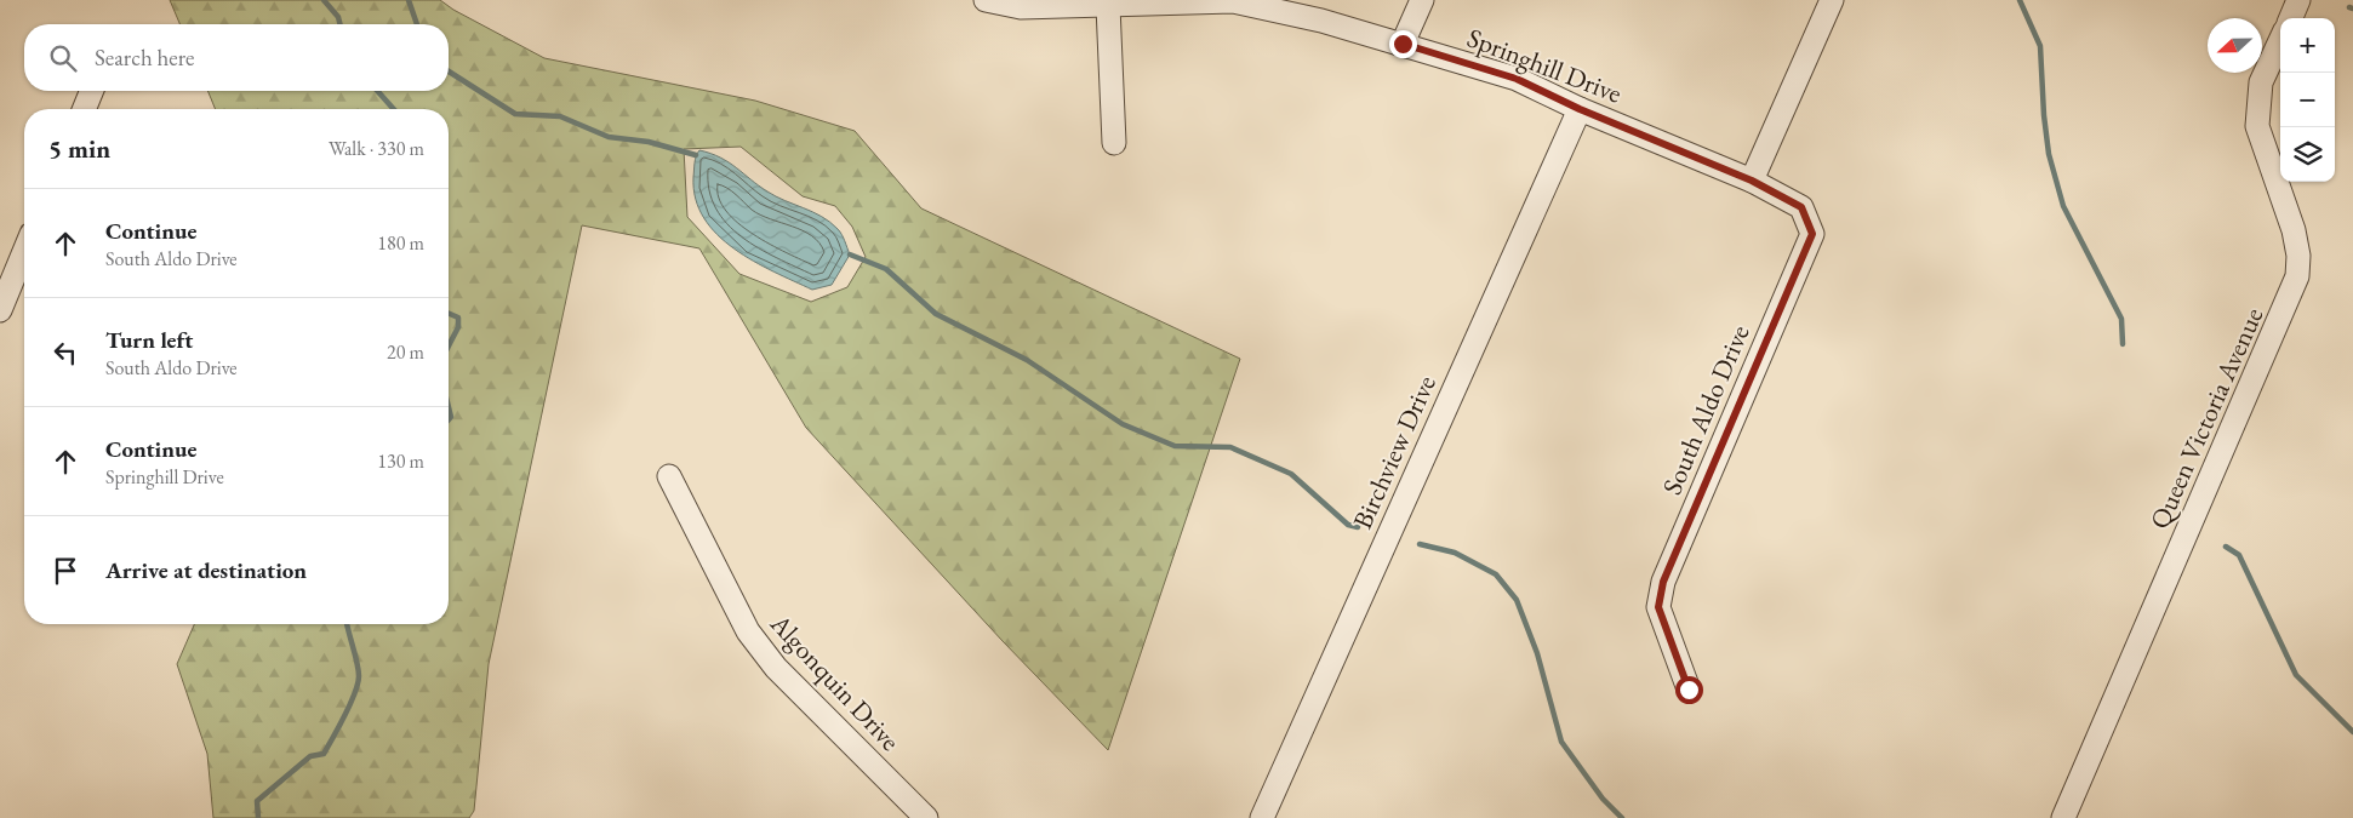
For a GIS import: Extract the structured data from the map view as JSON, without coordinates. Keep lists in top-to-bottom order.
{
  "streets": {
    "street": [
      "Springhill Drive",
      "South Aldo Drive",
      "Queen Victoria Avenue",
      "Birchview Drive",
      "Algonquin Drive"
    ]
  },
  "crossings": [
    ["Springhill Drive", "South Aldo Drive"],
    ["Springhill Drive", "Birchview Drive"]
  ],
  "north": "left",
  "page": {
    "map_buttons": ["+", "−"],
    "search": "Search here",
    "heading": ["5 min", "Walk · 330 m"],
    "list": [
      ["Continue", "South Aldo Drive", "180 m"],
      ["Turn left", "South Aldo Drive", "20 m"],
      ["Continue", "Springhill Drive", "130 m"],
      "Arrive at destination"
    ]
  }
}
